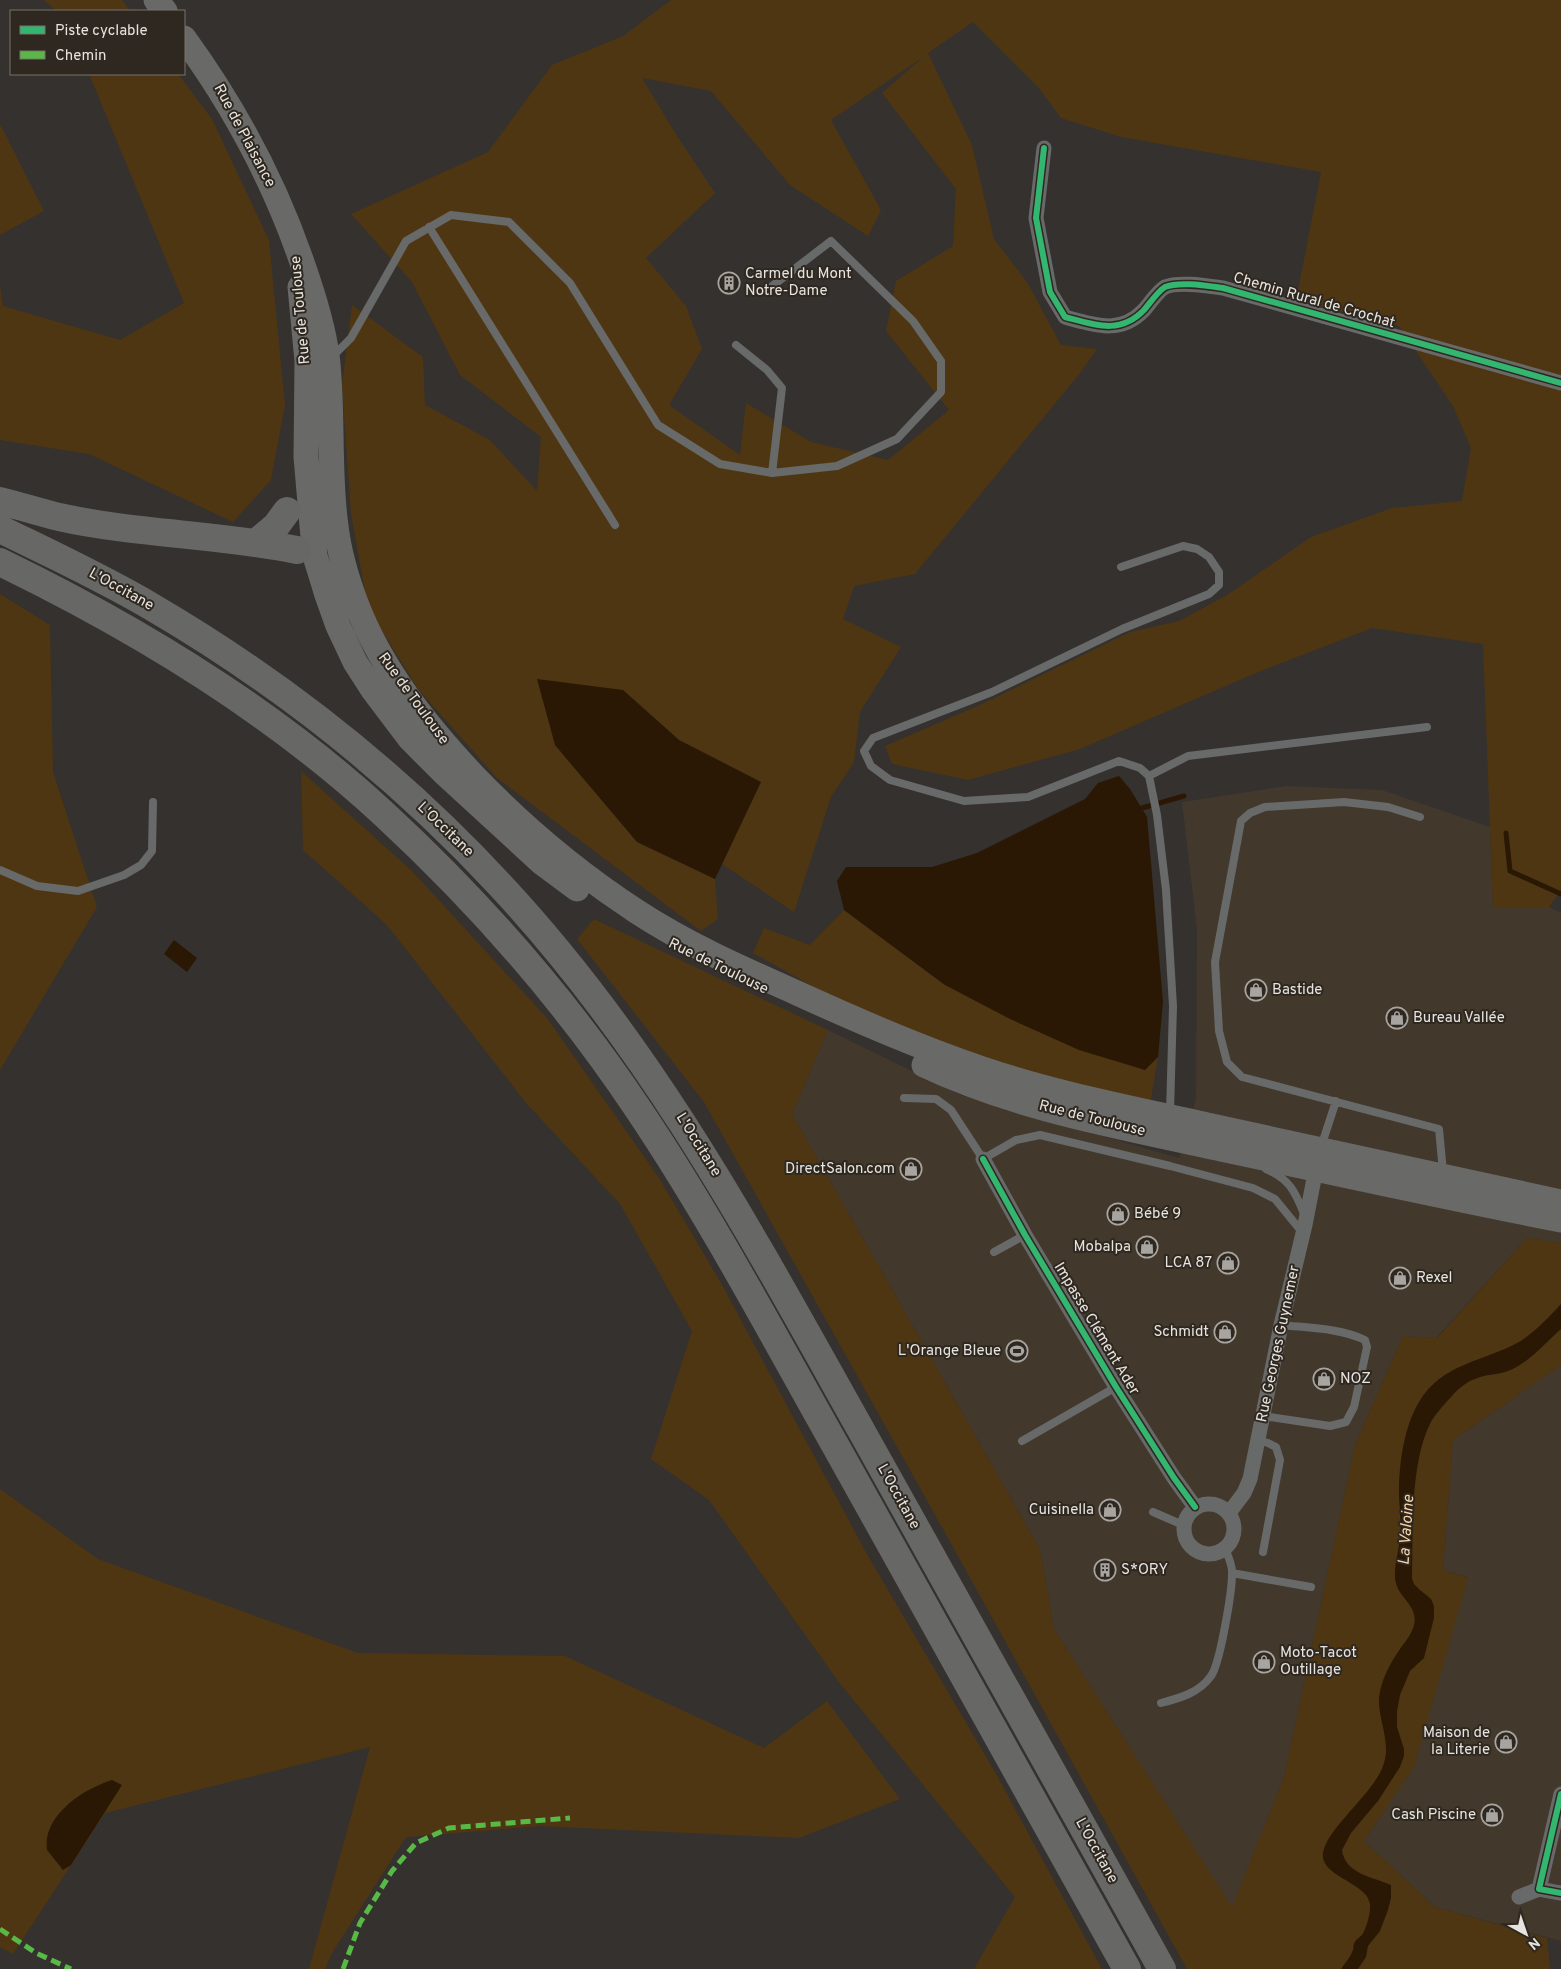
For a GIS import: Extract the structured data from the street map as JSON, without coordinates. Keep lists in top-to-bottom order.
{
  "streets": {
    "highway": ["L'Occitane"],
    "main road": ["Rue de Plaisance", "Rue de Toulouse"],
    "street": ["Chemin Rural de Crochat", "Impasse Clément Ader", "Rue Georges Guynemer"]
  },
  "crossings": [
    ["Rue de Plaisance", "Rue de Toulouse"],
    ["Rue de Toulouse", "Rue Georges Guynemer"],
    ["Impasse Clément Ader", "Rue Georges Guynemer"]
  ],
  "water": ["La Valoine"],
  "places": {
    "building": ["Carmel du Mont Notre-Dame", "S*ORY"],
    "shop": [
      "Bastide",
      "Bureau Vallée",
      "DirectSalon.com",
      "Bébé 9",
      "Mobalpa",
      "LCA 87",
      "Rexel",
      "Schmidt",
      "NOZ",
      "Cuisinella",
      "Moto-Tacot Outillage",
      "Maison de la Literie",
      "Cash Piscine"
    ],
    "sports": ["L'Orange Bleue"]
  },
  "legend": ["Piste cyclable", "Chemin"],
  "north": "bottom right"
}
